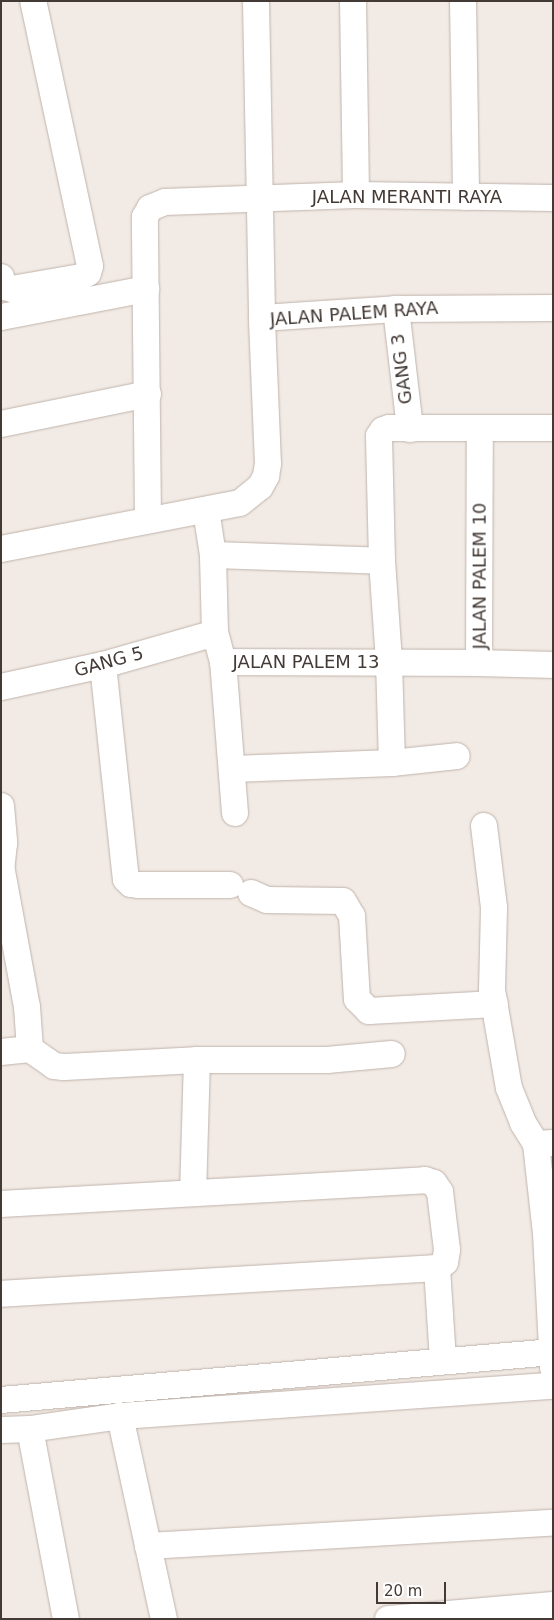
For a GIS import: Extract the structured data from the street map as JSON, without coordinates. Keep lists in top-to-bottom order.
{
  "streets": {
    "street": [
      "JALAN MERANTI RAYA",
      "JALAN PALEM RAYA",
      "GANG 3",
      "JALAN PALEM 10",
      "GANG 5",
      "JALAN PALEM 13"
    ]
  },
  "crossings": [
    ["JALAN MERANTI RAYA", "JALAN PALEM RAYA"],
    ["JALAN PALEM RAYA", "GANG 3"],
    ["JALAN PALEM 10", "JALAN PALEM 13"]
  ],
  "scale_bar": "20 m"
}
